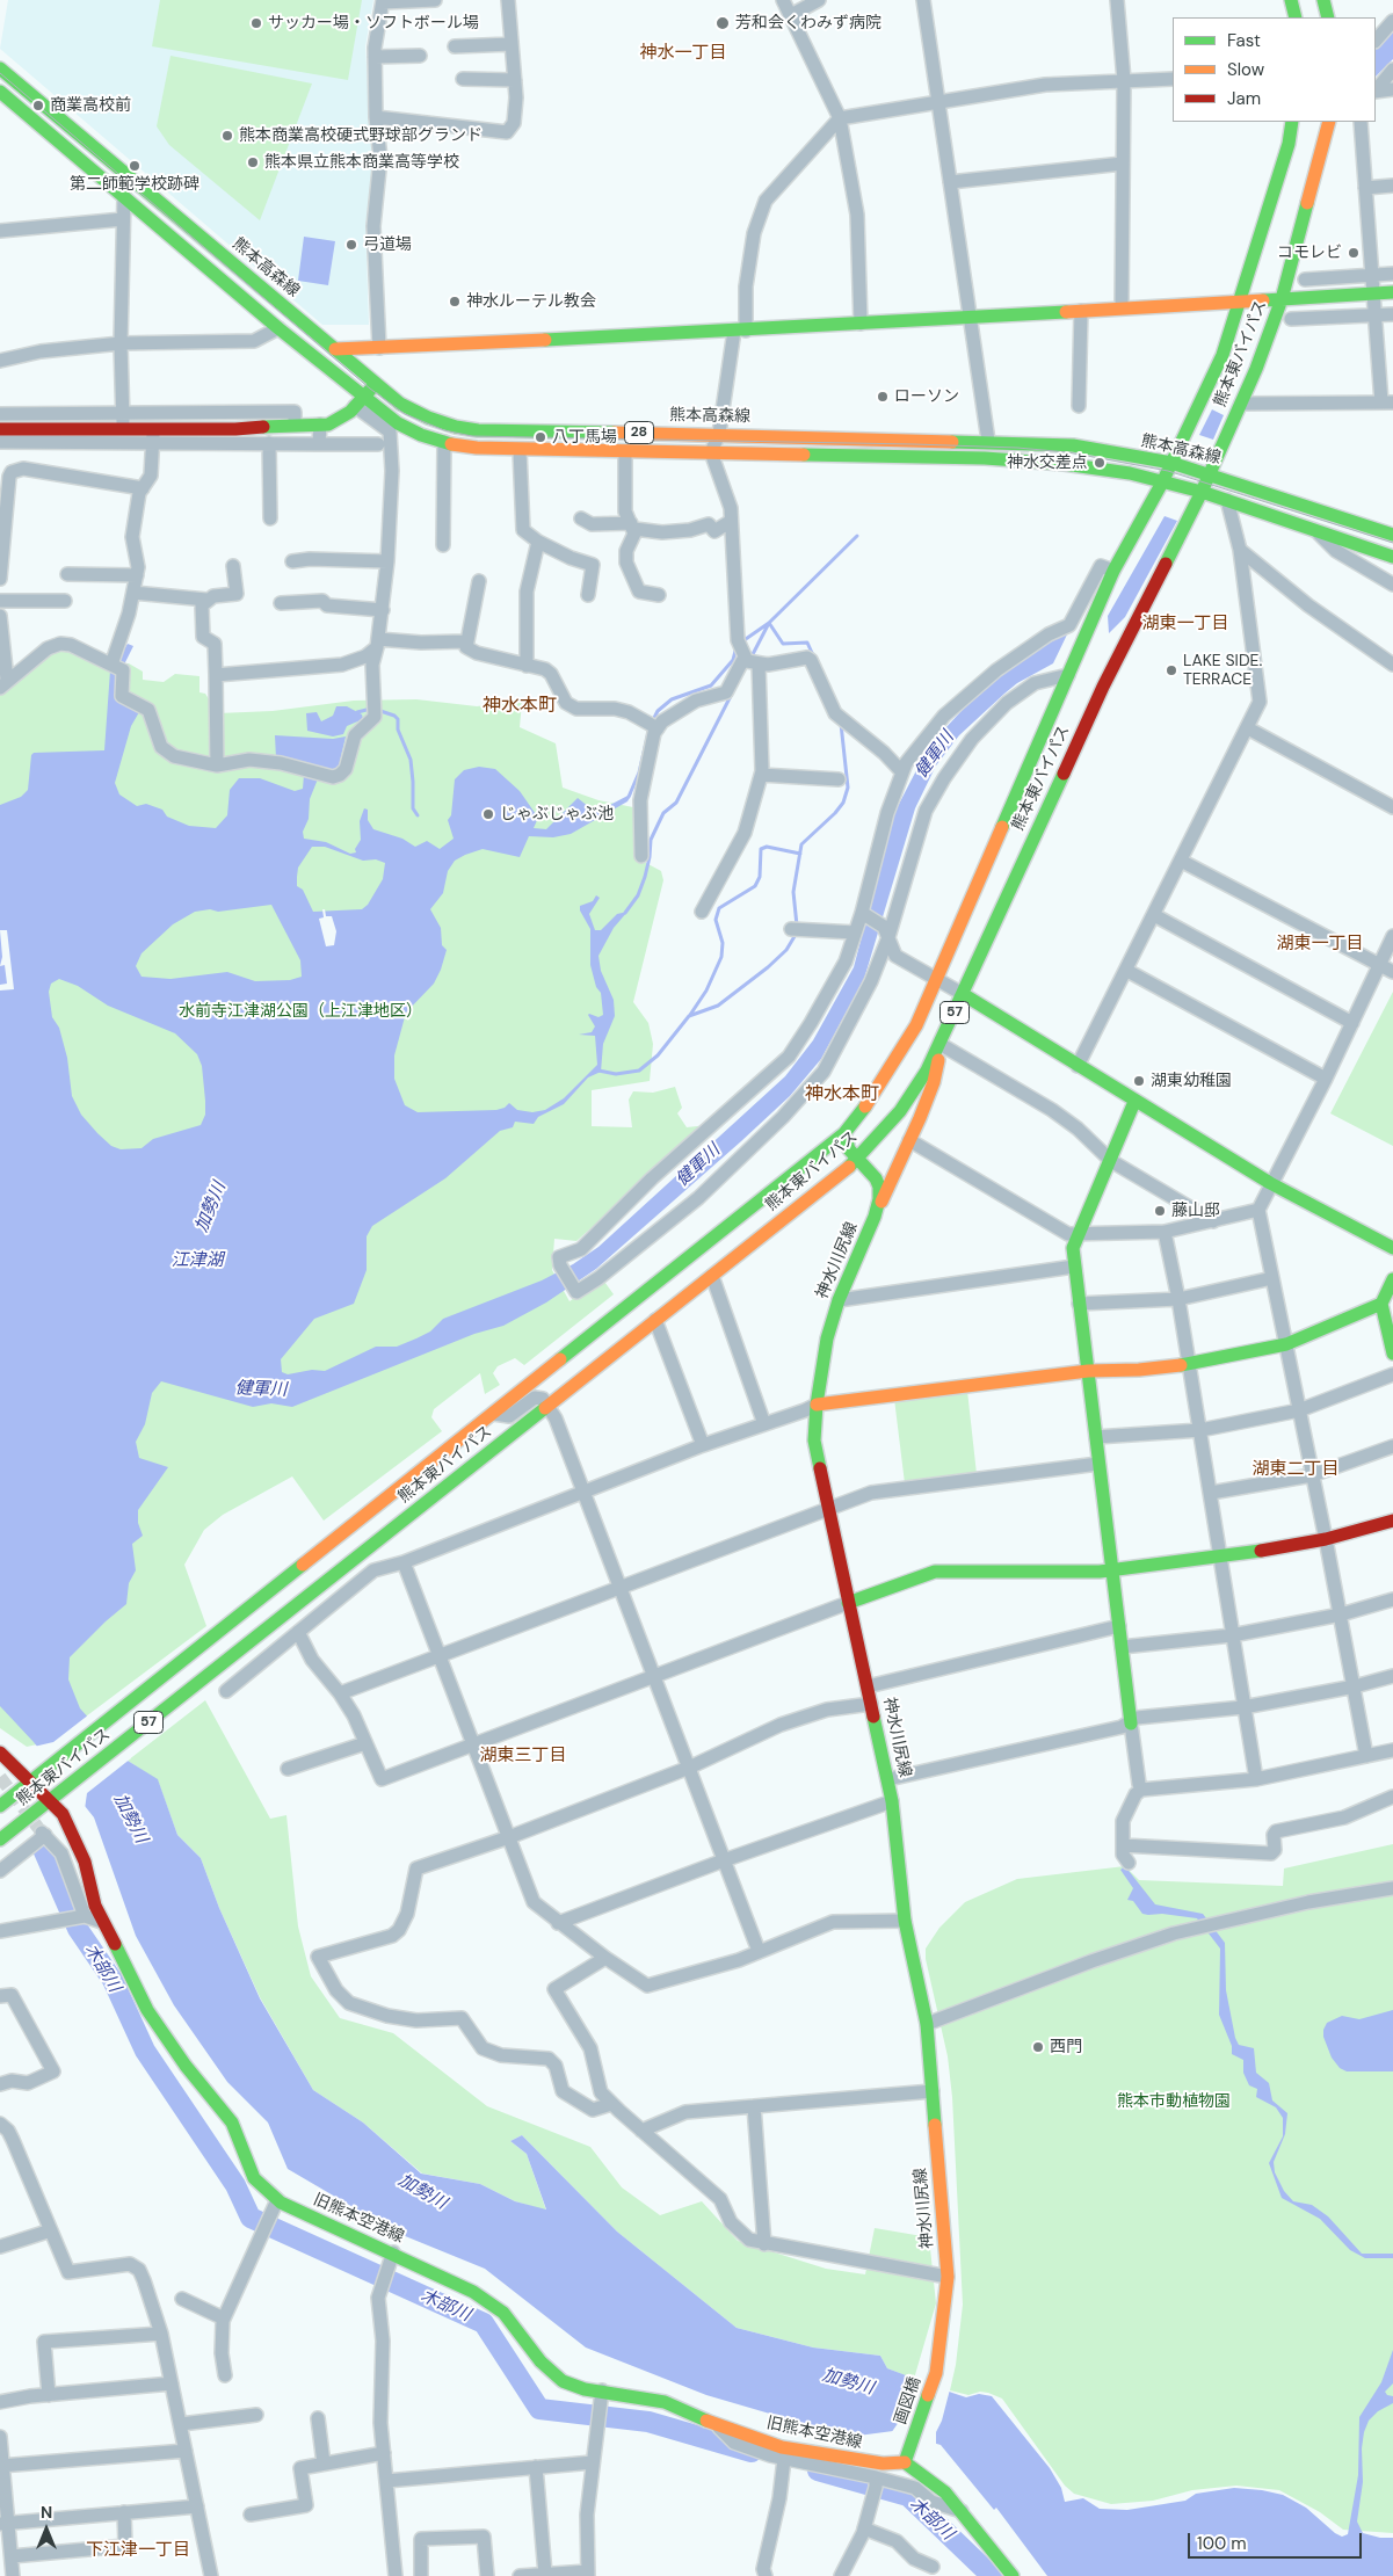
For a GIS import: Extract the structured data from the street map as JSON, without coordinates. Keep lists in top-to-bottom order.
{
  "streets": {
    "main road": [
      "熊本高森線",
      "熊本東バイパス",
      "28",
      "57",
      "神水川尻線",
      "旧熊本空港線",
      "画図橋"
    ]
  },
  "crossings": [
    ["熊本高森線", "熊本東バイパス"],
    ["熊本東バイパス", "28"],
    ["熊本東バイパス", "神水川尻線"],
    ["熊本東バイパス", "旧熊本空港線"],
    ["神水川尻線", "画図橋"],
    ["旧熊本空港線", "画図橋"]
  ],
  "districts": [
    "神水一丁目",
    "湖東一丁目",
    "神水本町",
    "湖東一丁目",
    "神水本町",
    "湖東二丁目",
    "湖東三丁目",
    "下江津一丁目"
  ],
  "water": [
    "健軍川",
    "加勢川",
    "江津湖",
    "木部川"
  ],
  "parks": ["水前寺江津湖公園（上江津地区）", "熊本市動植物園"],
  "places": [
    "サッカー場・ソフトボール場",
    "芳和会くわみず病院",
    "商業高校前",
    "熊本商業高校硬式野球部グランド",
    "熊本県立熊本商業高等学校",
    "第二師範学校跡碑",
    "弓道場",
    "コモレビ",
    "神水ルーテル教会",
    "ローソン",
    "八丁馬場",
    "神水交差点",
    "LAKE SIDE. TERRACE",
    "じゃぶじゃぶ池",
    "湖東幼稚園",
    "藤山邸",
    "西門"
  ],
  "legend": ["Fast", "Slow", "Jam"],
  "scale_bar": "100 m",
  "north": "top"
}
